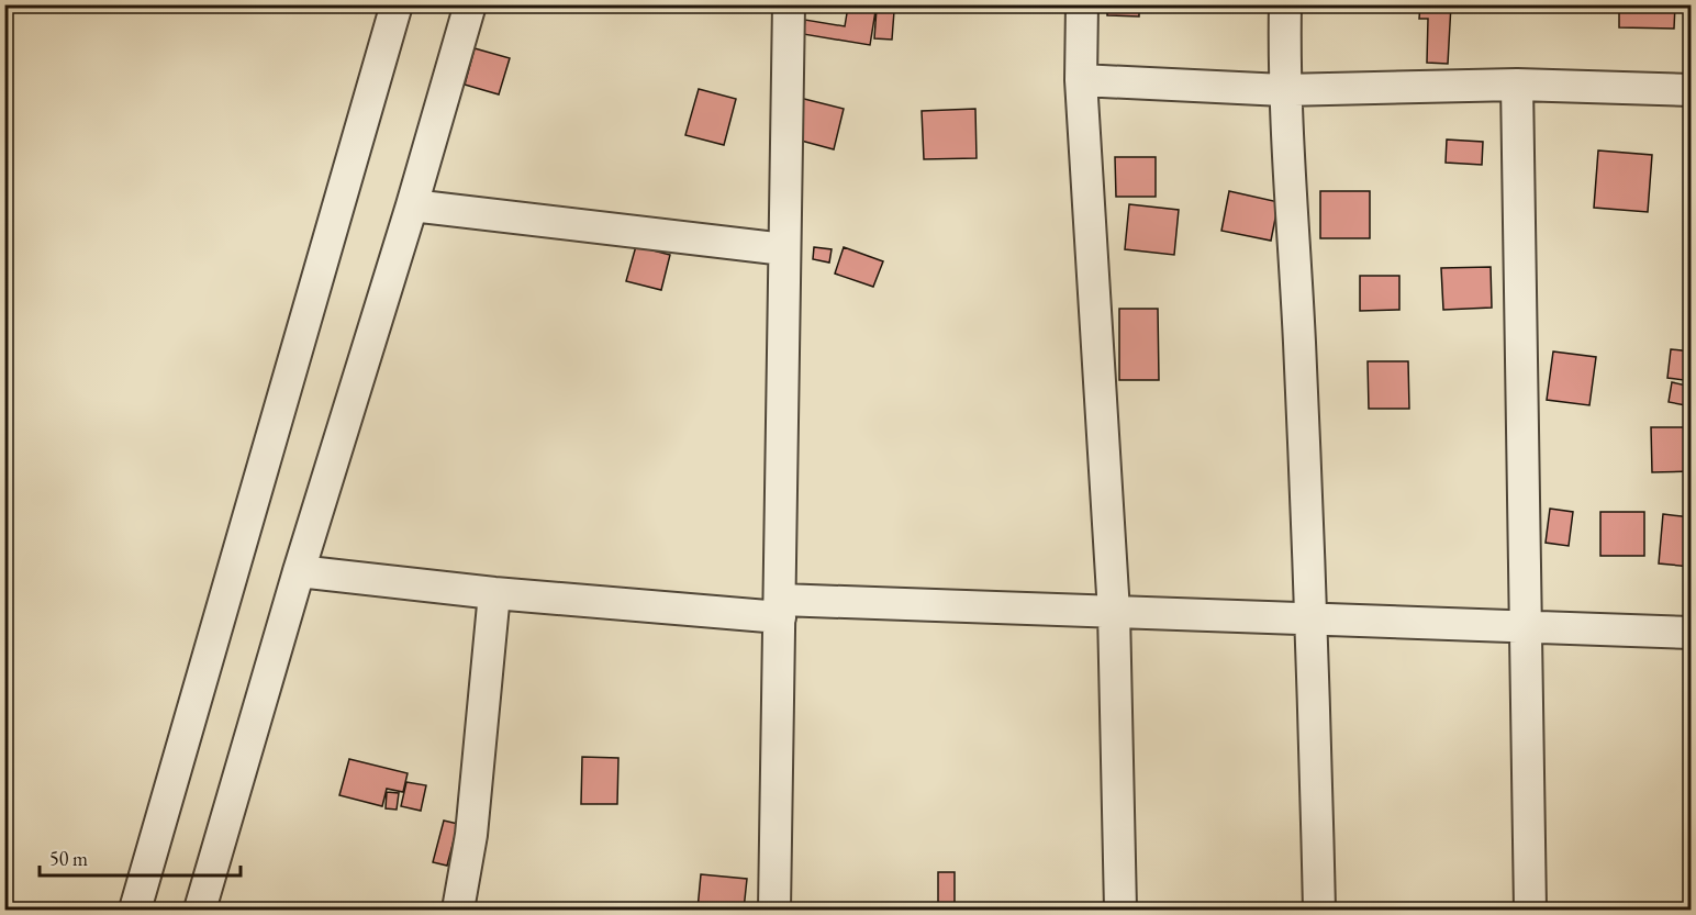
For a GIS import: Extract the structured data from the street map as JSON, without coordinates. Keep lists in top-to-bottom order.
{
  "scale_bar": "50 m"
}
